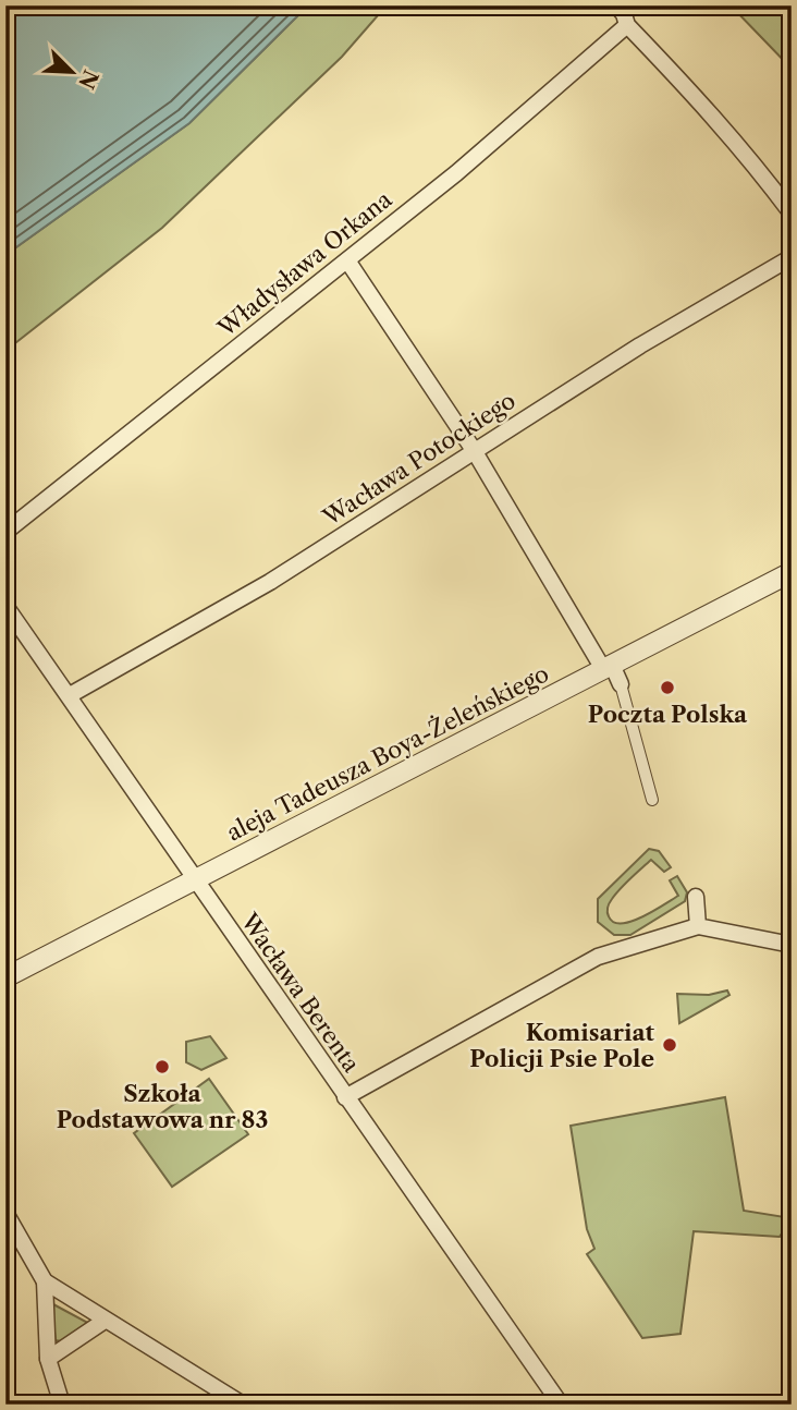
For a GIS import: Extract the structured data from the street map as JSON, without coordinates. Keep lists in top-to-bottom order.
{
  "streets": {
    "street": [
      "Władysława Orkana",
      "Wacława Potockiego",
      "aleja Tadeusza Boya-Żeleńskiego",
      "Wacława Berenta"
    ]
  },
  "crossings": [
    ["Wacława Potockiego", "Wacława Berenta"],
    ["aleja Tadeusza Boya-Żeleńskiego", "Wacława Berenta"]
  ],
  "places": ["Poczta Polska", "Komisariat Policji Psie Pole", "Szkoła Podstawowa nr 83"],
  "north": "bottom right"
}
